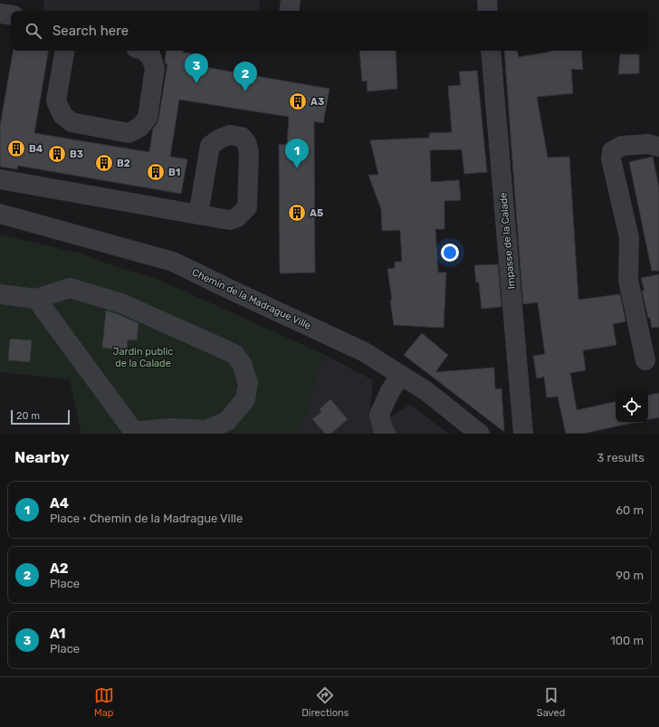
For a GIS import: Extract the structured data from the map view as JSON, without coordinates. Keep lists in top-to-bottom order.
{
  "streets": {
    "street": ["Impasse de la Calade", "Chemin de la Madrague Ville"]
  },
  "parks": ["Jardin public de la Calade"],
  "places": {
    "building": [
      "A3",
      "B4",
      "B3",
      "B2",
      "B1",
      "A5"
    ]
  },
  "scale_bar": "20 m",
  "page": {
    "search": "Search here",
    "pins": ["3", "2", "1"],
    "scale": "20 m",
    "heading": ["Nearby", "3 results"],
    "list": [
      {
        "mark": "1",
        "name": "A4",
        "note": "Place · Chemin de la Madrague Ville",
        "value": "60 m"
      },
      {
        "mark": "2",
        "name": "A2",
        "note": "Place",
        "value": "90 m"
      },
      {
        "mark": "3",
        "name": "A1",
        "note": "Place",
        "value": "100 m"
      }
    ],
    "nav": ["Map", "Directions", "Saved"]
  }
}
